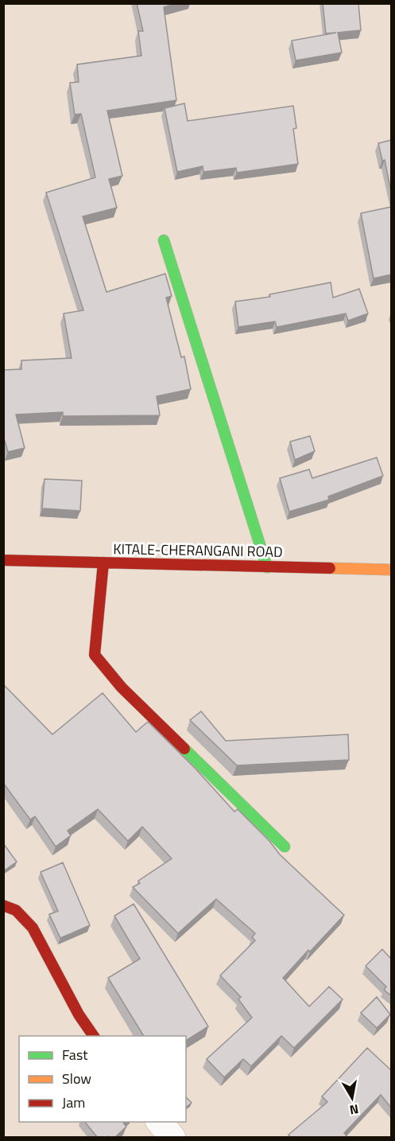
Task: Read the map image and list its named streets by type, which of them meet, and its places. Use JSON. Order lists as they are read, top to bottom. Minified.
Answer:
{"streets":{"street":["KITALE-CHERANGANI ROAD"]},"legend":["Fast","Slow","Jam"],"north":"bottom"}
